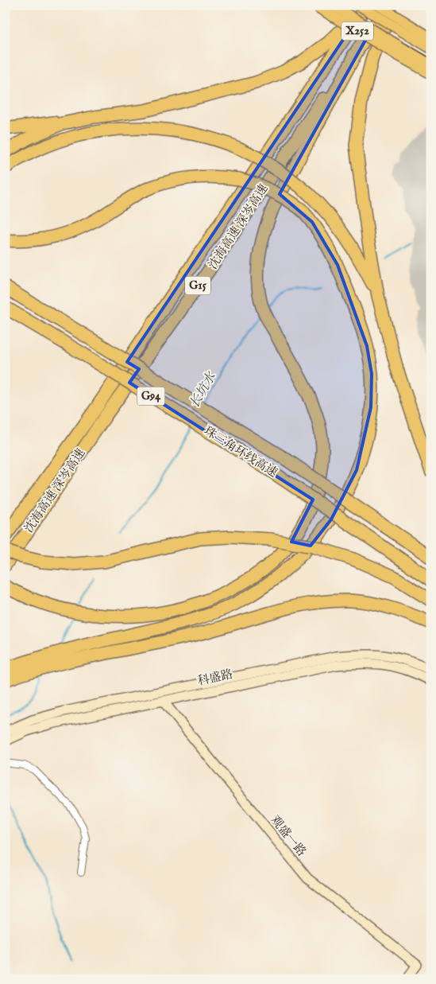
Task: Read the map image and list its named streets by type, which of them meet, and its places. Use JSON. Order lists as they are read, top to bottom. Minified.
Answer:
{"streets":{"highway":["沈海高速 深岑高速","G15","G94","珠三角环线高速"],"main road":["X252"],"street":["科盛路","观盛一路"]},"crossings":[["科盛路","观盛一路"]],"water":["长坑水"]}
